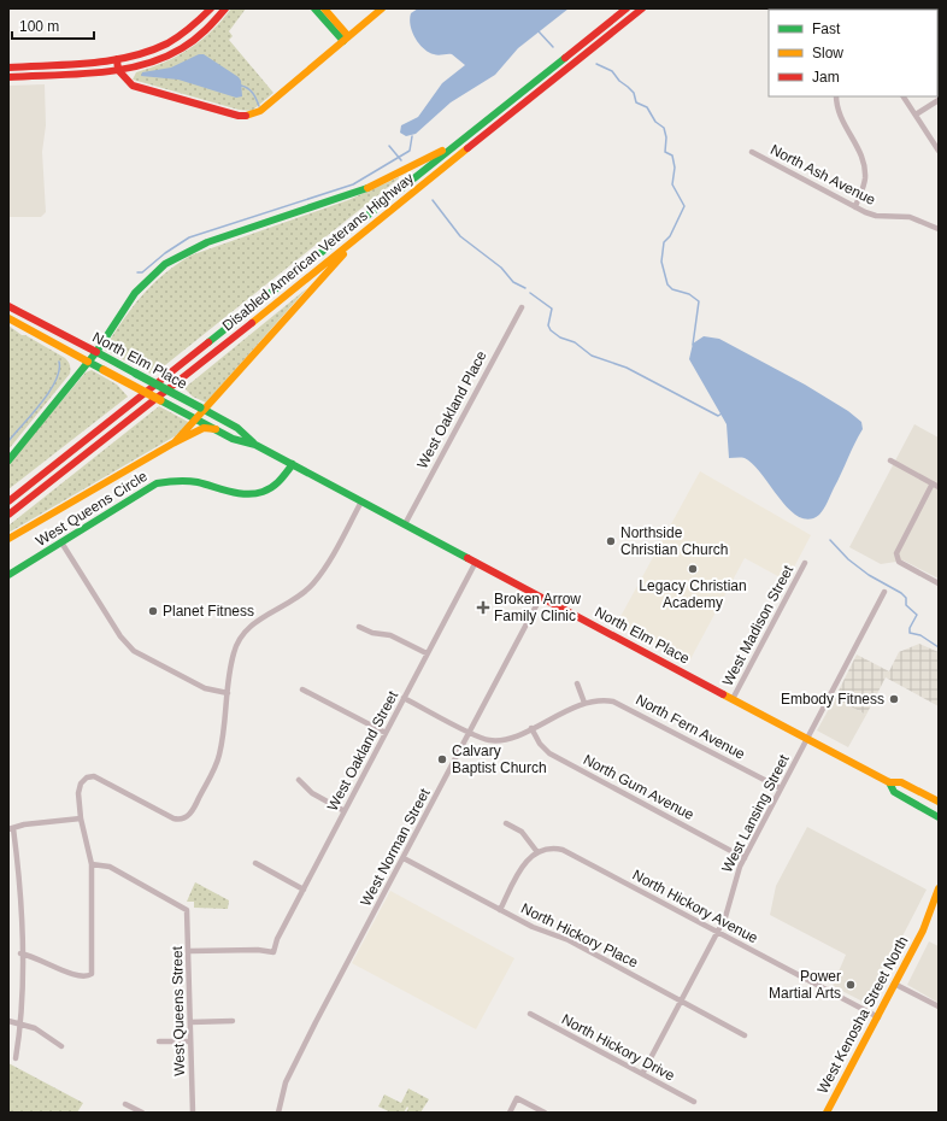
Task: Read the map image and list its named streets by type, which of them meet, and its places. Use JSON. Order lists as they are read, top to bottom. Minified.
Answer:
{"streets":{"main road":["Disabled American Veterans Highway","North Elm Place","West Queens Circle","West Kenosha Street North"],"street":["North Ash Avenue","West Oakland Place","West Madison Street","North Fern Avenue","West Oakland Street","North Gum Avenue","West Lansing Street","West Norman Street","North Hickory Avenue","North Hickory Place","West Queens Street","North Hickory Drive"]},"crossings":[["North Elm Place","West Oakland Place"],["North Elm Place","West Queens Circle"],["North Elm Place","West Madison Street"],["North Elm Place","West Oakland Street"],["North Elm Place","West Lansing Street"],["North Elm Place","West Norman Street"],["North Fern Avenue","West Oakland Street"],["North Fern Avenue","North Gum Avenue"],["North Fern Avenue","West Lansing Street"],["North Fern Avenue","West Norman Street"],["West Oakland Street","West Queens Street"],["North Gum Avenue","West Lansing Street"],["West Lansing Street","North Hickory Avenue"],["West Lansing Street","North Hickory Place"],["West Lansing Street","North Hickory Drive"],["West Norman Street","North Hickory Place"],["North Hickory Avenue","West Kenosha Street North"]],"places":{"other":["Northside Christian Church","Legacy Christian Academy","Planet Fitness","Embody Fitness","Calvary Baptist Church","Power Martial Arts"],"health":["Broken Arrow Family Clinic"]},"legend":["Fast","Slow","Jam"],"scale_bar":"100 m"}
